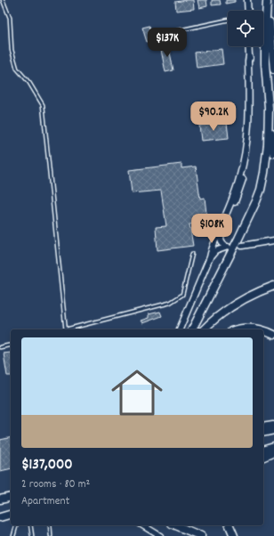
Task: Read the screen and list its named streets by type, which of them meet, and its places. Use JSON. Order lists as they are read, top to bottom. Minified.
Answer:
{"page":{"price":["$137K","$90.2K","$108K"],"list":[{"name":"$137,000","note":"2 rooms · 80 m² · Apartment"}]}}
